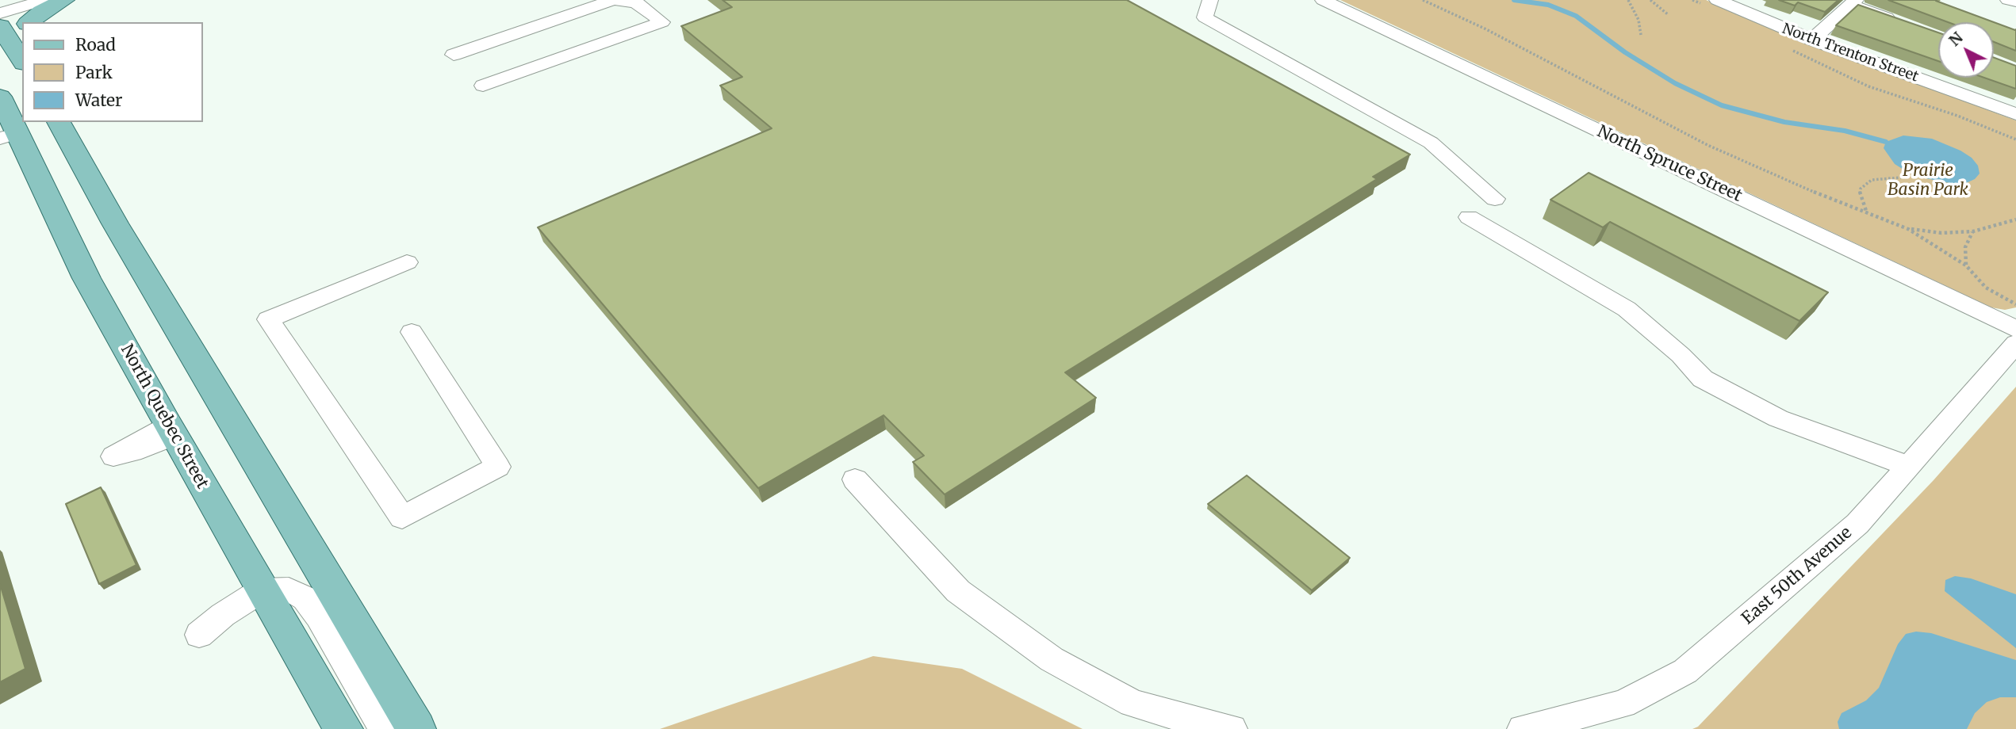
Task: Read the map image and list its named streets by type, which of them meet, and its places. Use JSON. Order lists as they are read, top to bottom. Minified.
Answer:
{"streets":{"main road":["North Quebec Street"],"street":["North Trenton Street","North Spruce Street","East 50th Avenue"]},"parks":["Prairie Basin Park"],"legend":["Road","Park","Water"],"north":"top left"}
